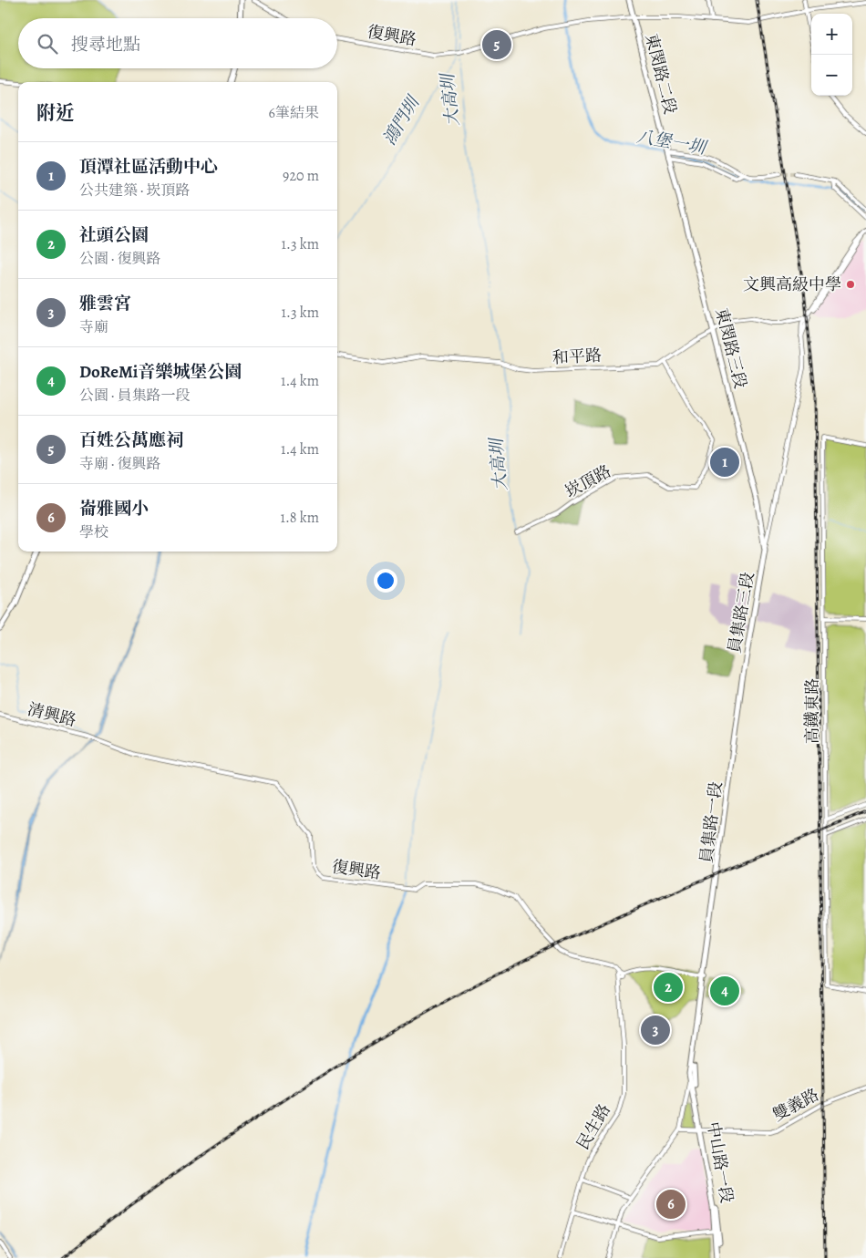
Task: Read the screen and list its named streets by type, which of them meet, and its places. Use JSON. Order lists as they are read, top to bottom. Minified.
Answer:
{"streets":{"main road":["東閔路二段","東閔路三段","員集路三段","員集路一段","中山路一段"],"street":["復興路","和平路","崁頂路","高鐵東路","清興路","雙義路","民生路"]},"crossings":[["復興路","東閔路二段"],["復興路","清興路"],["復興路","民生路"],["東閔路二段","東閔路三段"],["東閔路三段","和平路"],["東閔路三段","員集路三段"],["和平路","崁頂路"],["員集路三段","員集路一段"],["員集路一段","雙義路"],["員集路一段","中山路一段"],["雙義路","中山路一段"]],"water":["大高圳","鴻門圳","八堡一圳"],"places":["文興高級中學"],"page":{"map_buttons":["+","−"],"search":"搜尋地點","pins":["5","1","2","4","3","6"],"heading":["附近","6筆結果"],"list":[{"mark":"1","name":"頂潭社區活動中心","note":"公共建築 · 崁頂路","value":"920 m"},{"mark":"2","name":"社頭公園","note":"公園 · 復興路","value":"1.3 km"},{"mark":"3","name":"雅雲宮","note":"寺廟","value":"1.3 km"},{"mark":"4","name":"DoReMi音樂城堡公園","note":"公園 · 員集路一段","value":"1.4 km"},{"mark":"5","name":"百姓公萬應祠","note":"寺廟 · 復興路","value":"1.4 km"},{"mark":"6","name":"崙雅國小","note":"學校","value":"1.8 km"}]}}
